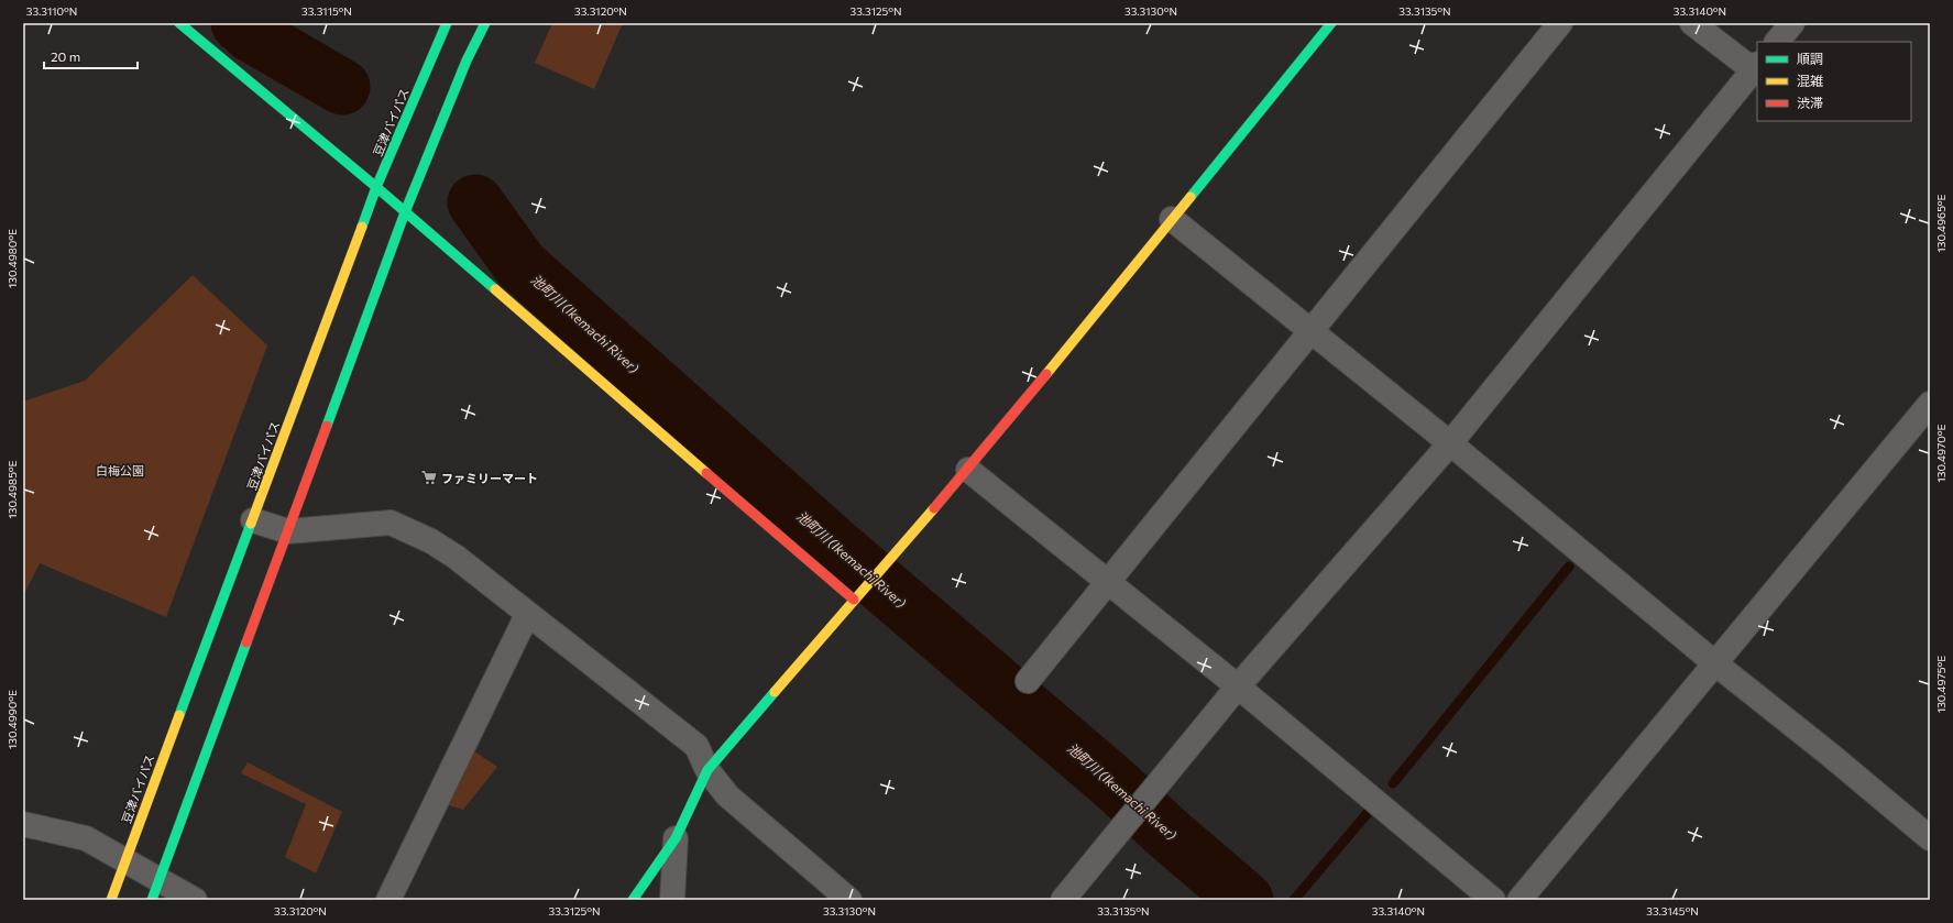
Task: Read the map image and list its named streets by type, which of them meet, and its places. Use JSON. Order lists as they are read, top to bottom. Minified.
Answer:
{"streets":{"main road":["豆津バイパス"]},"water":["池町川 (Ikemachi River)"],"parks":["白梅公園"],"places":{"supermarket":["ファミリーマート"]},"legend":["順調","混雑","渋滞"],"scale_bar":"20 m","coordinates":["33.3110°N","33.3115°N","33.3120°N","33.3125°N","33.3130°N","33.3135°N","33.3140°N","130.4965°E","130.4980°E","130.4970°E","130.4985°E","130.4975°E","130.4990°E","33.3145°N"]}
